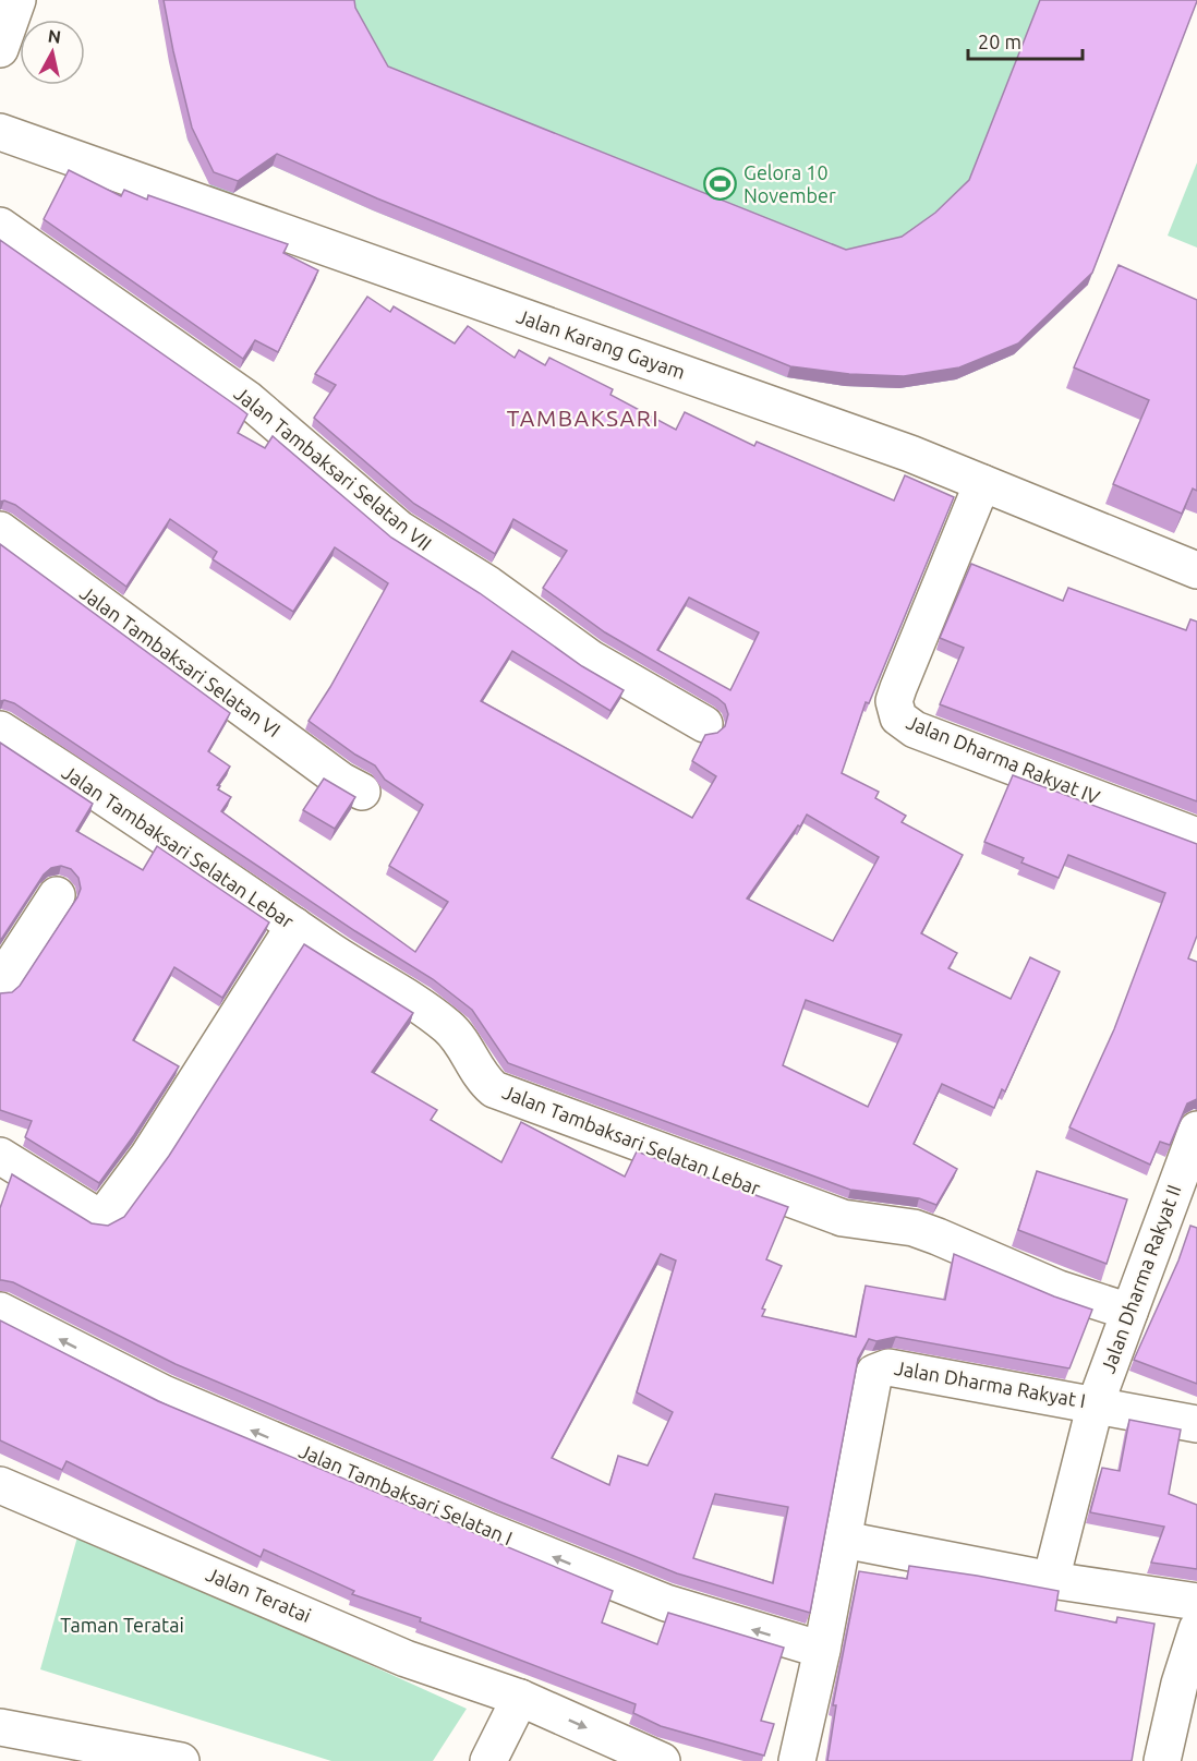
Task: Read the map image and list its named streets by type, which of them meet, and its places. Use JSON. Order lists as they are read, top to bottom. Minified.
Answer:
{"streets":{"street":["Jalan Karang Gayam","Jalan Tambaksari Selatan VII","Jalan Tambaksari Selatan VI","Jalan Dharma Rakyat IV","Jalan Tambaksari Selatan Lebar","Jalan Dharma Rakyat II","Jalan Dharma Rakyat I","Jalan Tambaksari Selatan I","Jalan Teratai"]},"crossings":[["Jalan Karang Gayam","Jalan Dharma Rakyat IV"],["Jalan Tambaksari Selatan Lebar","Jalan Dharma Rakyat II"],["Jalan Dharma Rakyat II","Jalan Dharma Rakyat I"],["Jalan Dharma Rakyat I","Jalan Tambaksari Selatan I"]],"one_way":["Jalan Tambaksari Selatan I"],"districts":["TAMBAKSARI"],"parks":["Taman Teratai"],"places":{"sports":["Gelora 10 November"]},"scale_bar":"20 m","north":"top"}
